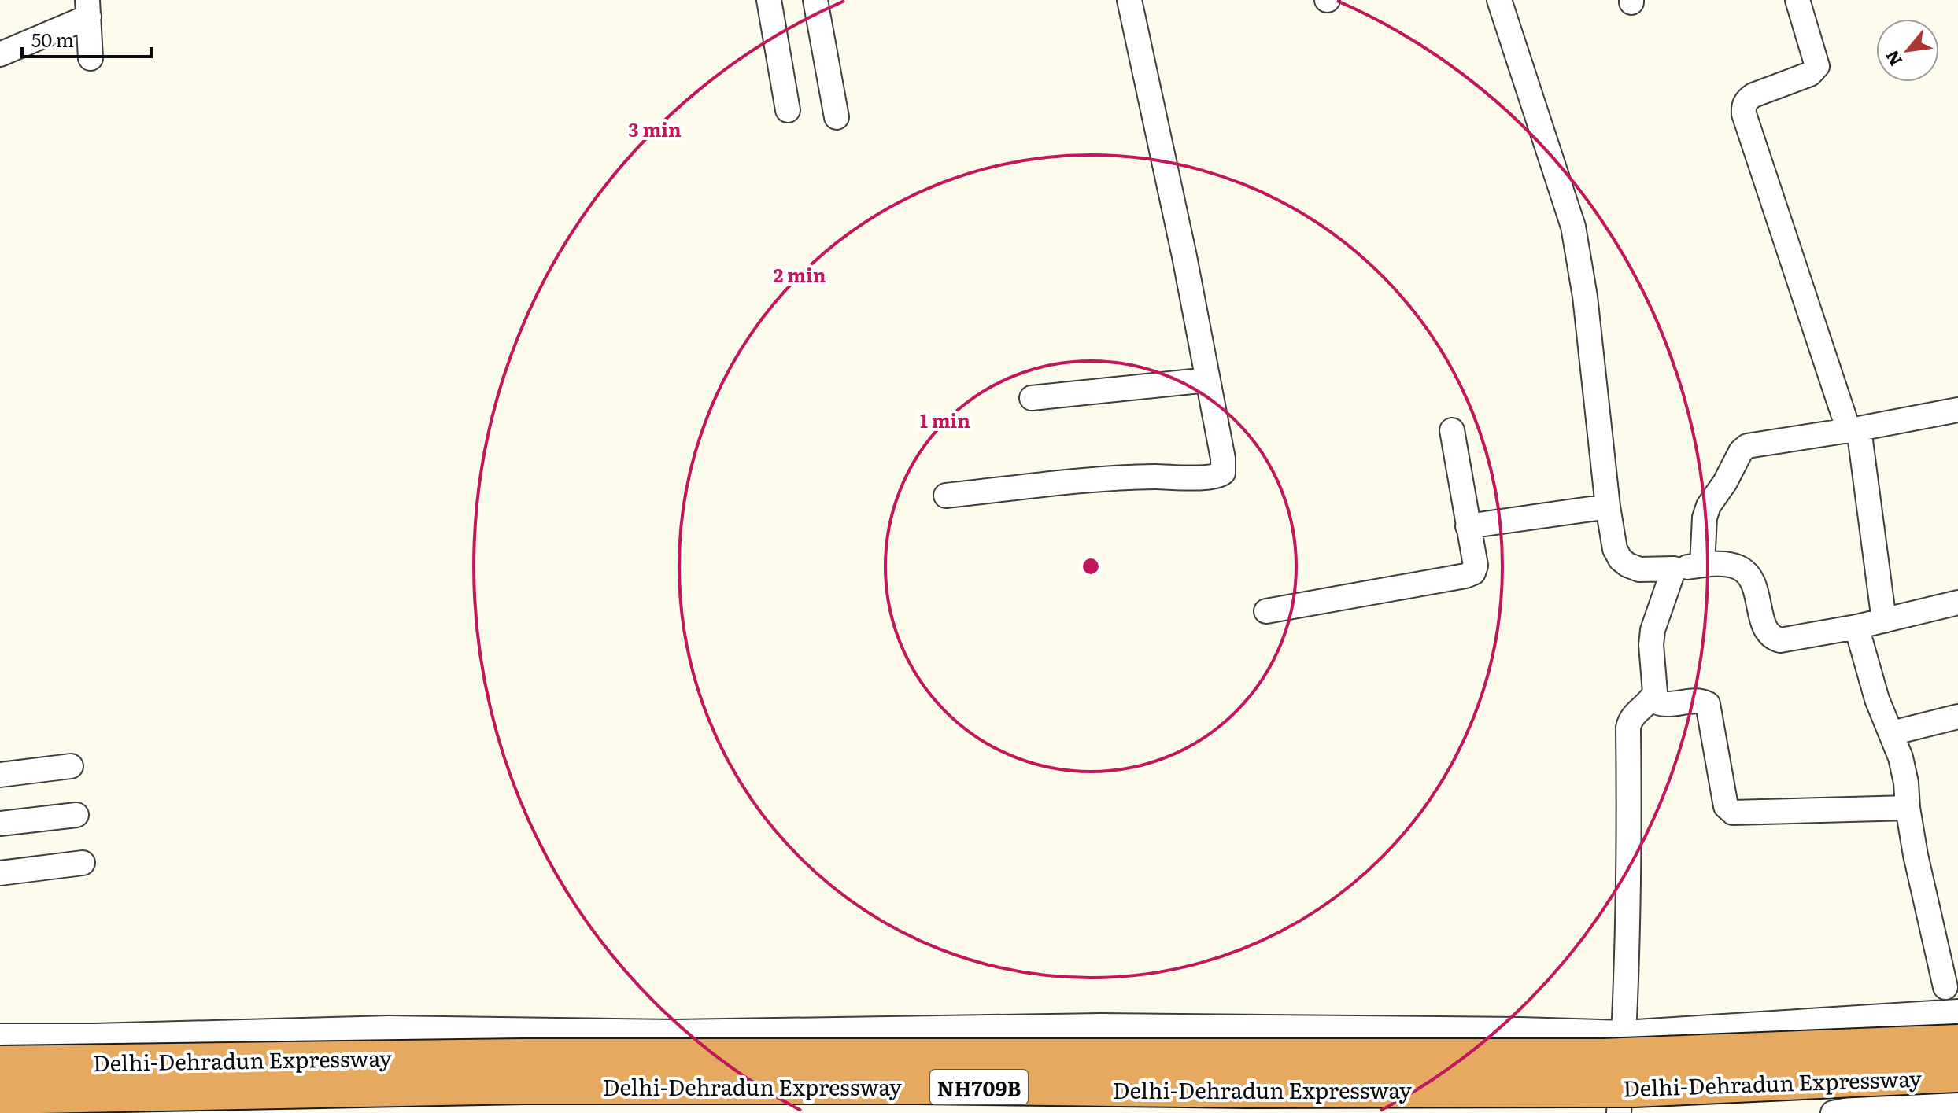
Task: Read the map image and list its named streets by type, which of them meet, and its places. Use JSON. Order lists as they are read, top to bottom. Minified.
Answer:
{"streets":{"highway":["Delhi-Dehradun Expressway","NH709B"]},"scale_bar":"50 m","north":"bottom left","rings":["3 min","2 min","1 min"]}
